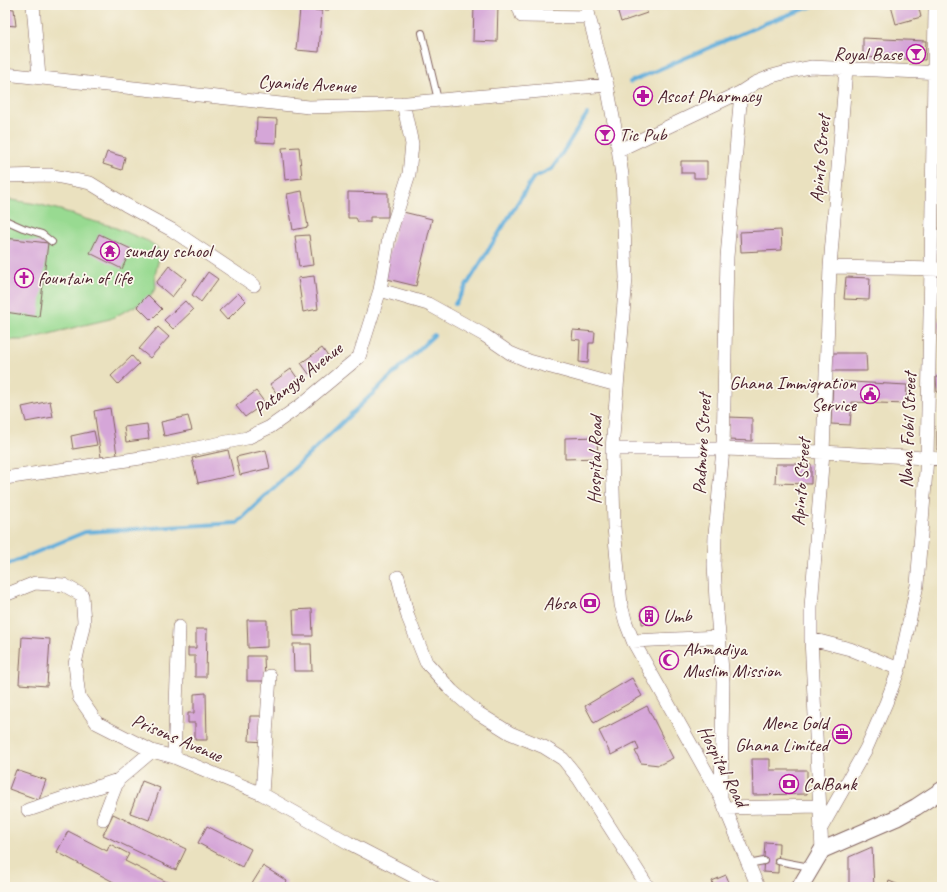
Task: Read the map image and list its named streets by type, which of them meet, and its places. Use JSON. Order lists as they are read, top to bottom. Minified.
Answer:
{"streets":{"street":["Cyanide Avenue","Apinto Street","Patangye Avenue","Nana Fobil Street","Padmore Street","Hospital Road","Prisons Avenue"]},"crossings":[["Cyanide Avenue","Patangye Avenue"],["Cyanide Avenue","Hospital Road"],["Apinto Street","Nana Fobil Street"],["Padmore Street","Hospital Road"]],"places":{"bar":["Royal Base","Tic Pub"],"pharmacy":["Ascot Pharmacy"],"temple":["sunday school"],"church":["fountain of life"],"public building":["Ghana Immigration Service"],"bank":["Absa","CalBank"],"building":["Umb"],"mosque":["Ahmadiya Muslim Mission"],"office":["Menz Gold Ghana Limited"]}}
